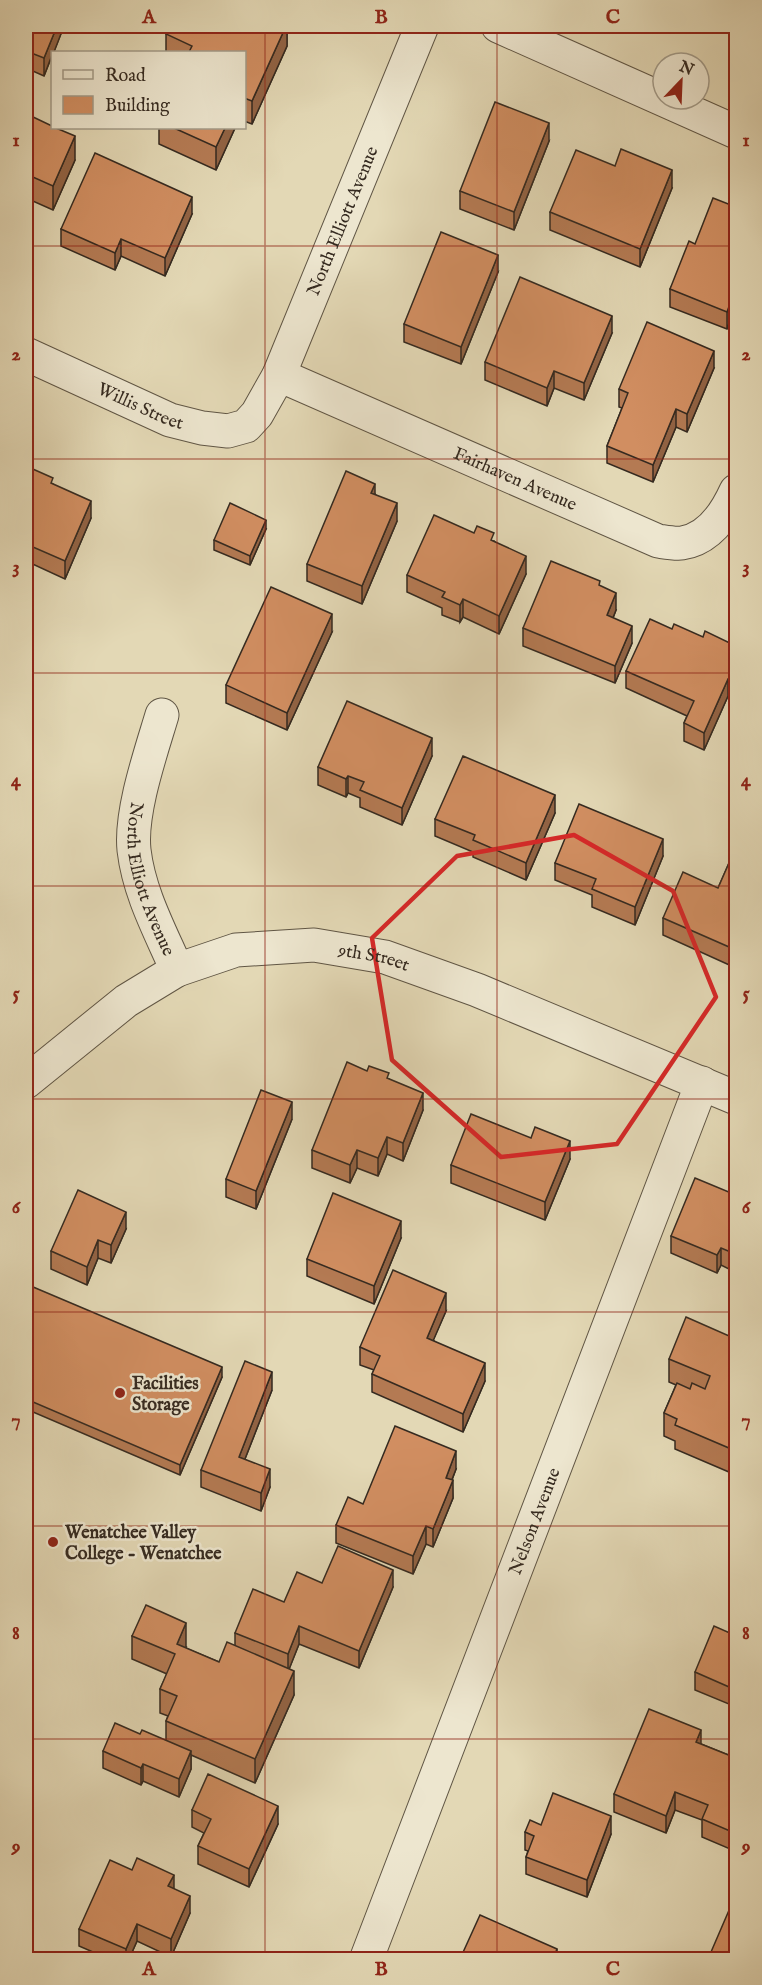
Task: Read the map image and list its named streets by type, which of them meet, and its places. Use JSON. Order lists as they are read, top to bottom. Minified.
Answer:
{"streets":{"street":["North Elliott Avenue","Willis Street","Fairhaven Avenue","9th Street","Nelson Avenue"]},"crossings":[["North Elliott Avenue","Willis Street"],["North Elliott Avenue","Fairhaven Avenue"],["North Elliott Avenue","9th Street"],["9th Street","Nelson Avenue"]],"places":["Facilities Storage","Wenatchee Valley College - Wenatchee"],"legend":["Road","Building"],"north":"top right","grid":{"columns":["A","B","C"],"rows":["1","2","3","4","5","6","7","8","9"]}}
